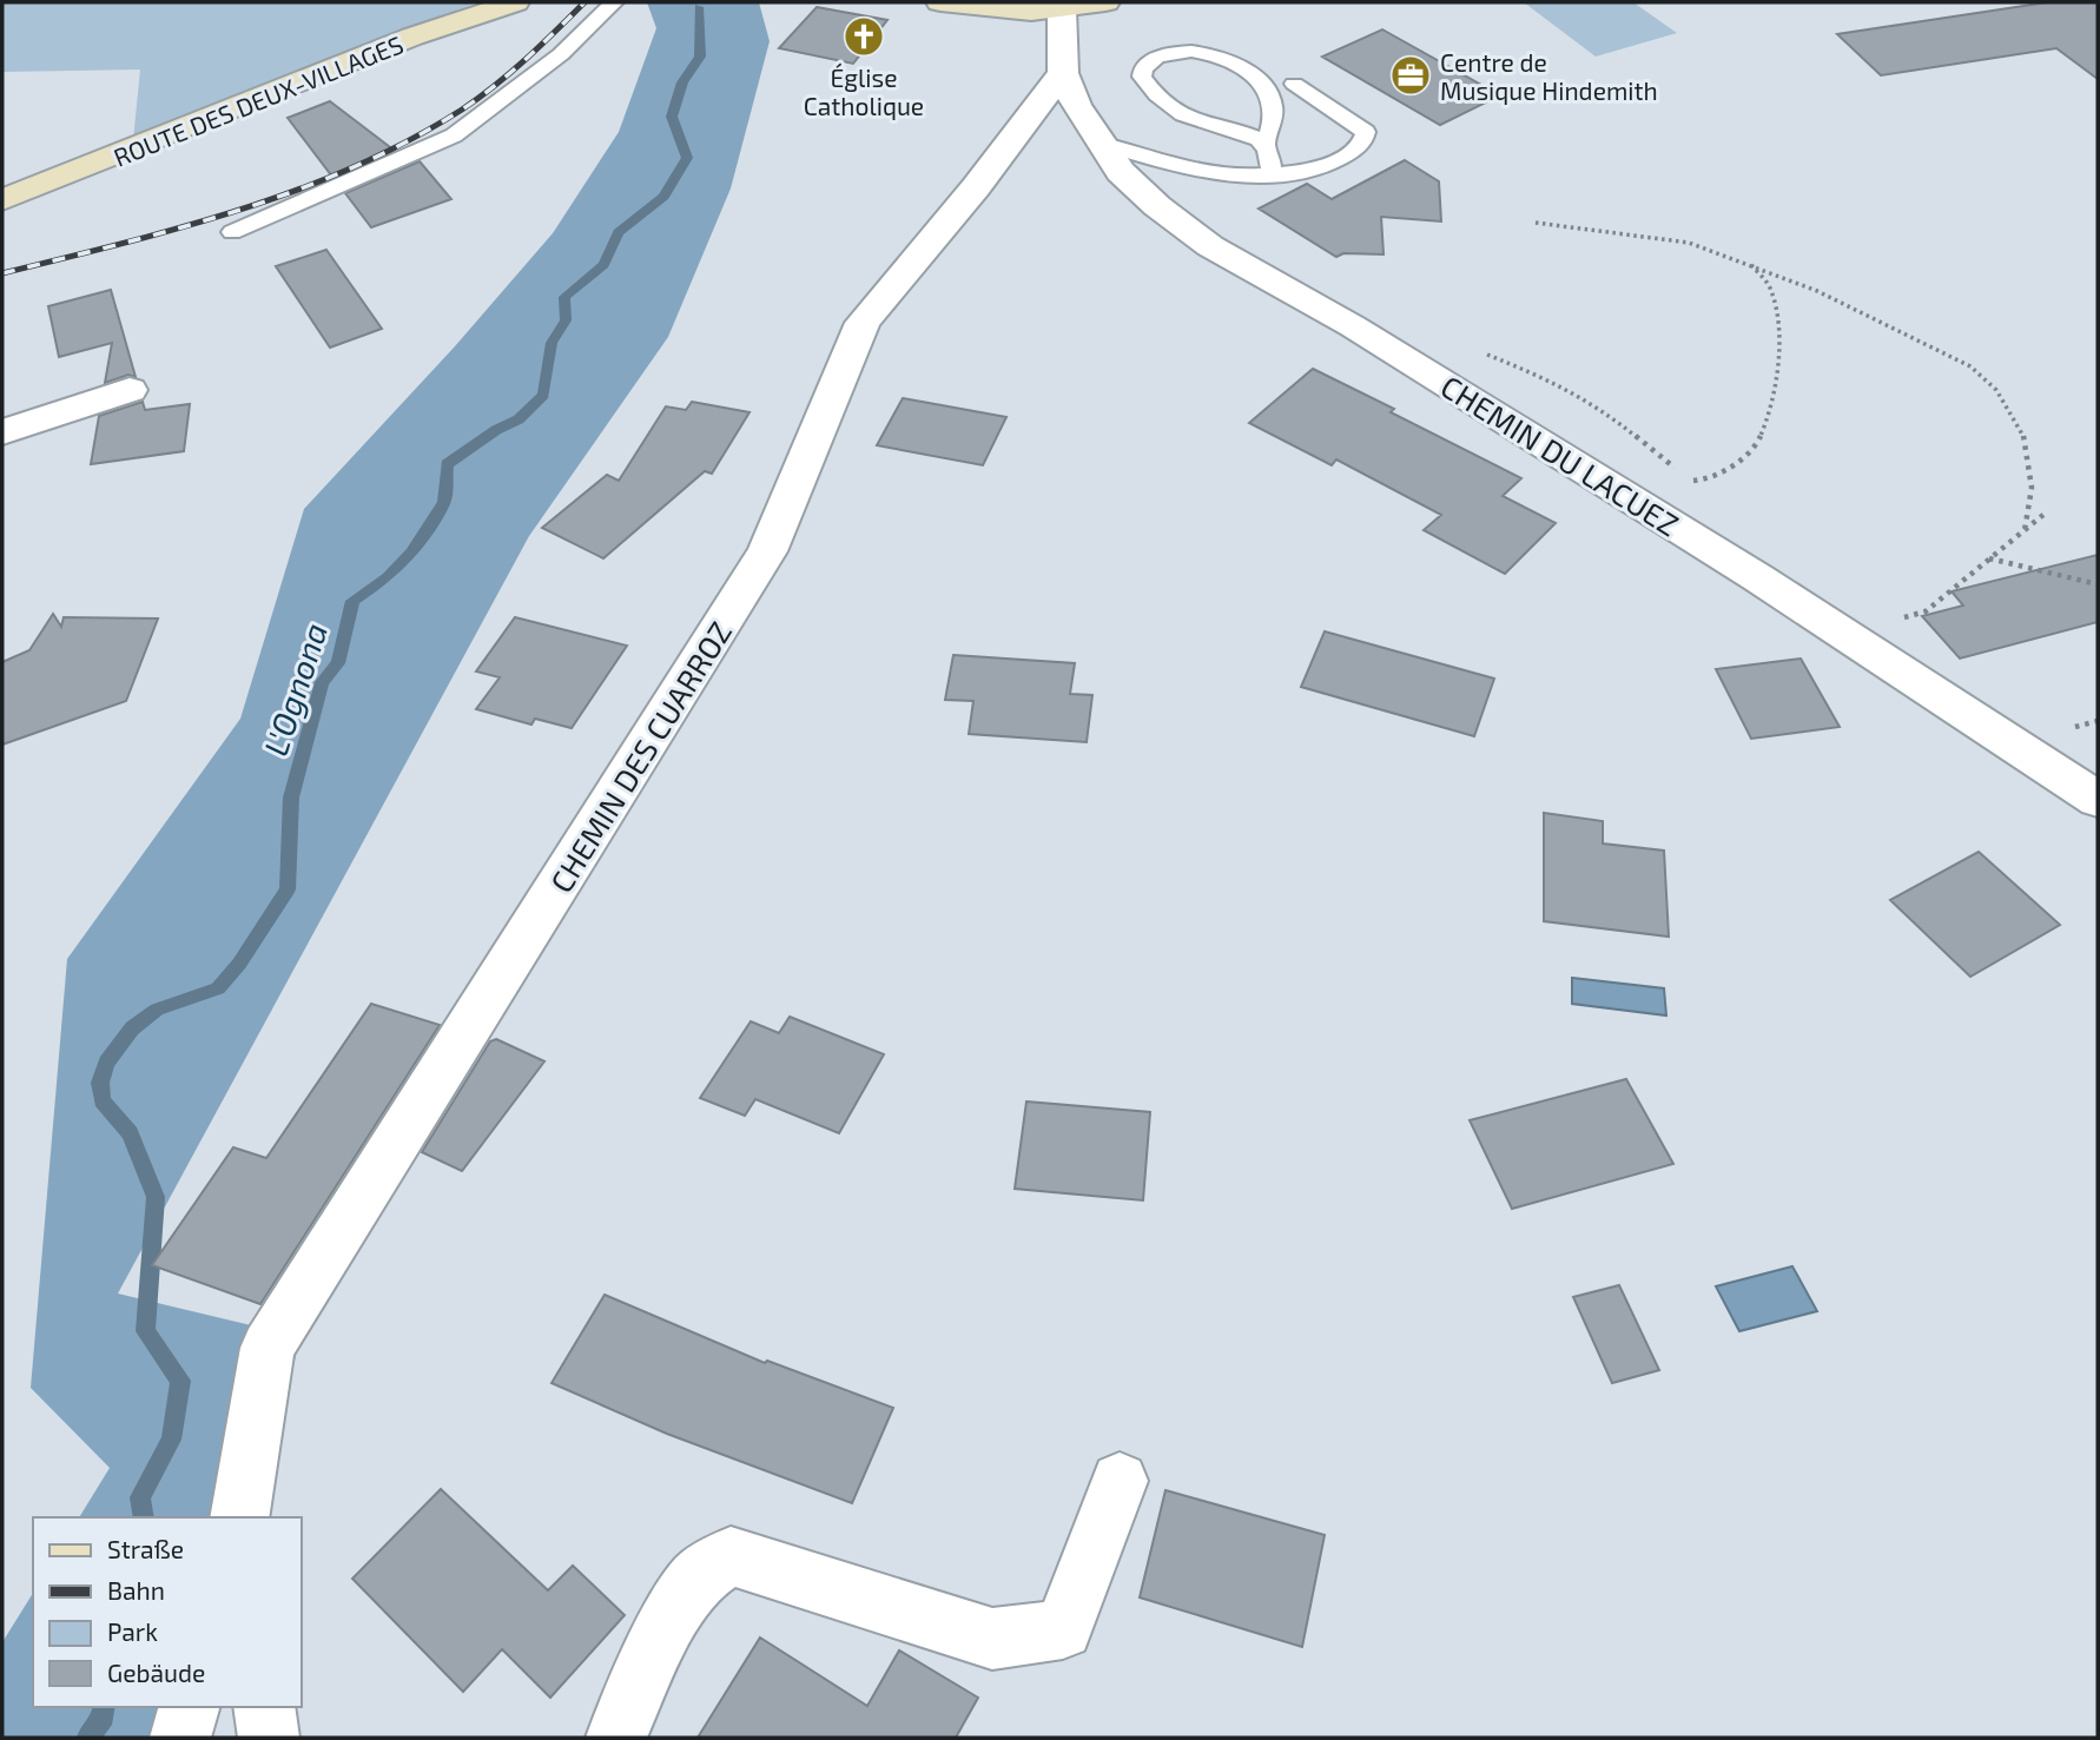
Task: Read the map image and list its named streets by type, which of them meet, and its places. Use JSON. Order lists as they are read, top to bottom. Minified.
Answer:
{"streets":{"main road":["ROUTE DES DEUX-VILLAGES"],"street":["CHEMIN DU LACUEZ","CHEMIN DES CUARROZ"]},"crossings":[["CHEMIN DU LACUEZ","CHEMIN DES CUARROZ"]],"water":["L'Ognona"],"places":{"church":["Église Catholique"],"office":["Centre de Musique Hindemith"]},"legend":["Straße","Bahn","Park","Gebäude"]}
